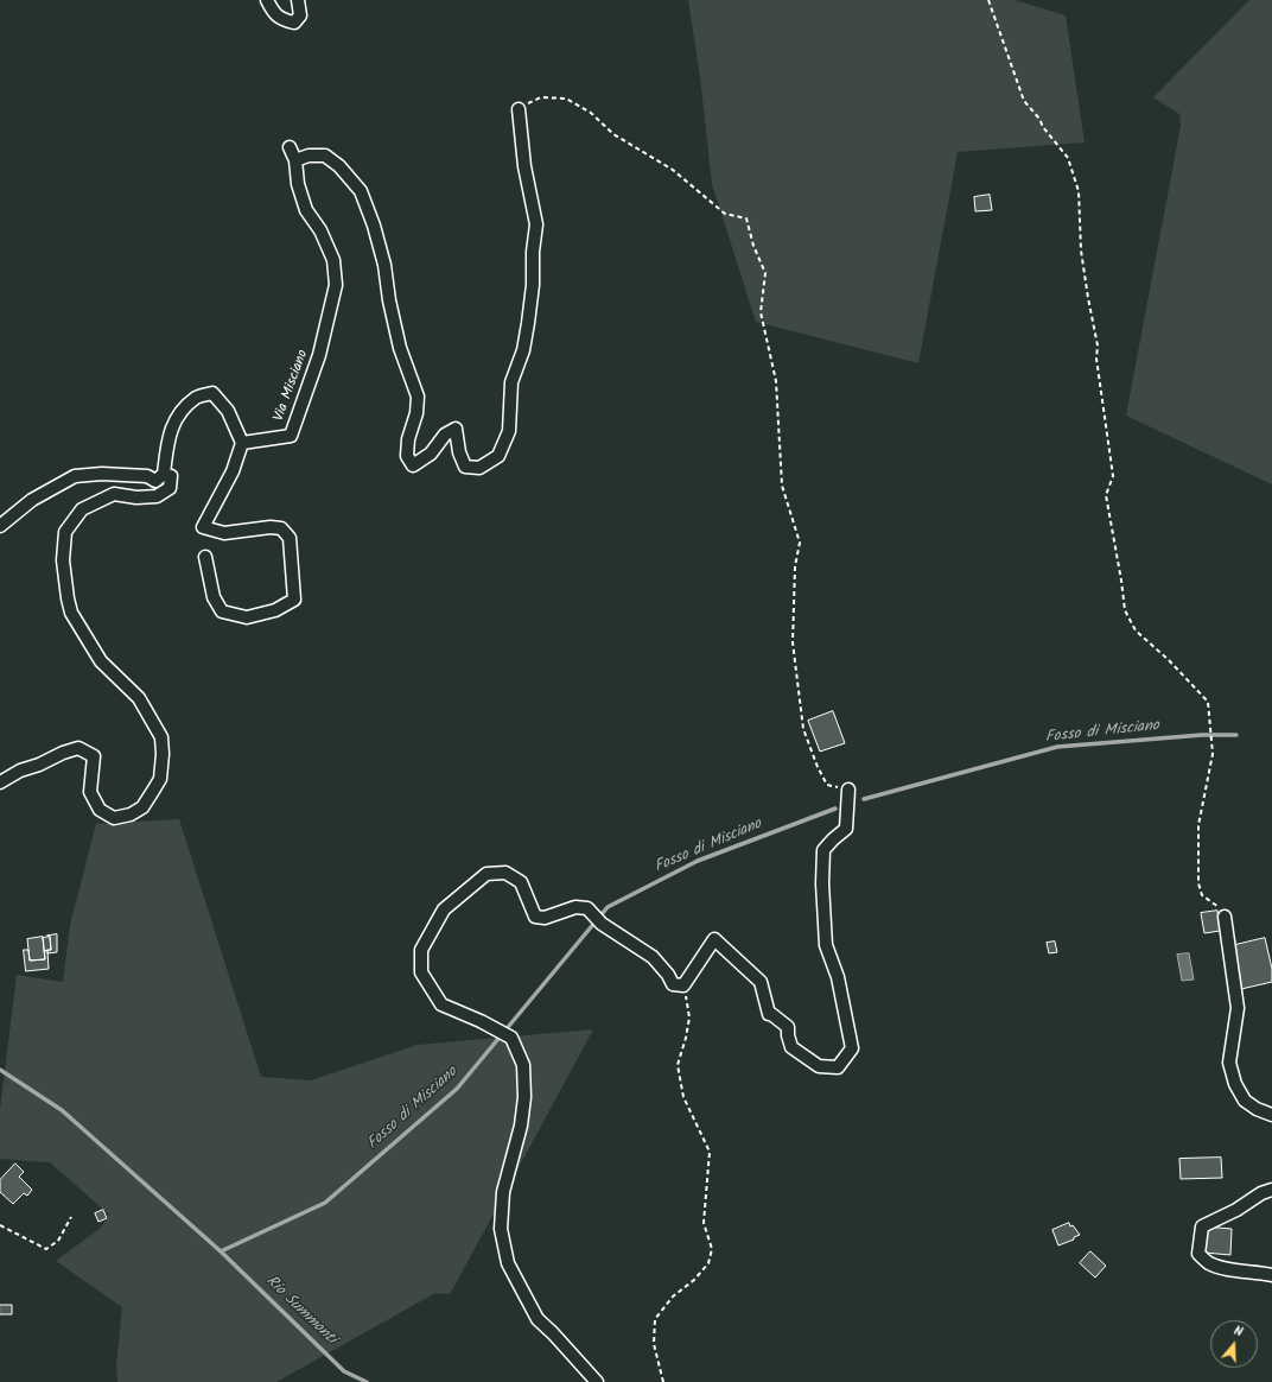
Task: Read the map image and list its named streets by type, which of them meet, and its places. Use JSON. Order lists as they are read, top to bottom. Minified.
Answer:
{"streets":{"street":["Via Misciano"]},"water":["Fosso di Misciano","Rio Summonti"],"north":"top"}
